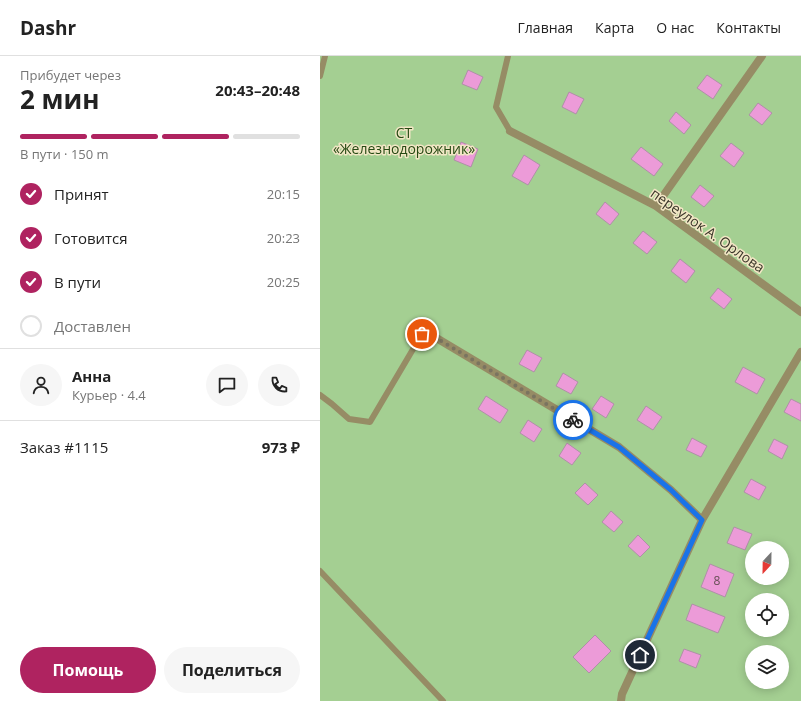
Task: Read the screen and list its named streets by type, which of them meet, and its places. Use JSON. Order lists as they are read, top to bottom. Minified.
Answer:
{"streets":{"street":["переулок А. Орлова"]},"parks":["СТ «Железнодорожник»"],"house_numbers":["8"],"north":"bottom","page":{"header":"Dashr","nav":["Главная","Карта","О нас","Контакты"],"heading":["2 мин","Прибудет через","20:43–20:48"],"panel":["Анна","Курьер · 4.4","Заказ #1115","973 ₽"],"bar":"В пути · 150 m","list":[["Принят","20:15"],["Готовится","20:23"],["В пути","20:25"],"Доставлен"],"buttons":["Помощь","Поделиться"]}}
